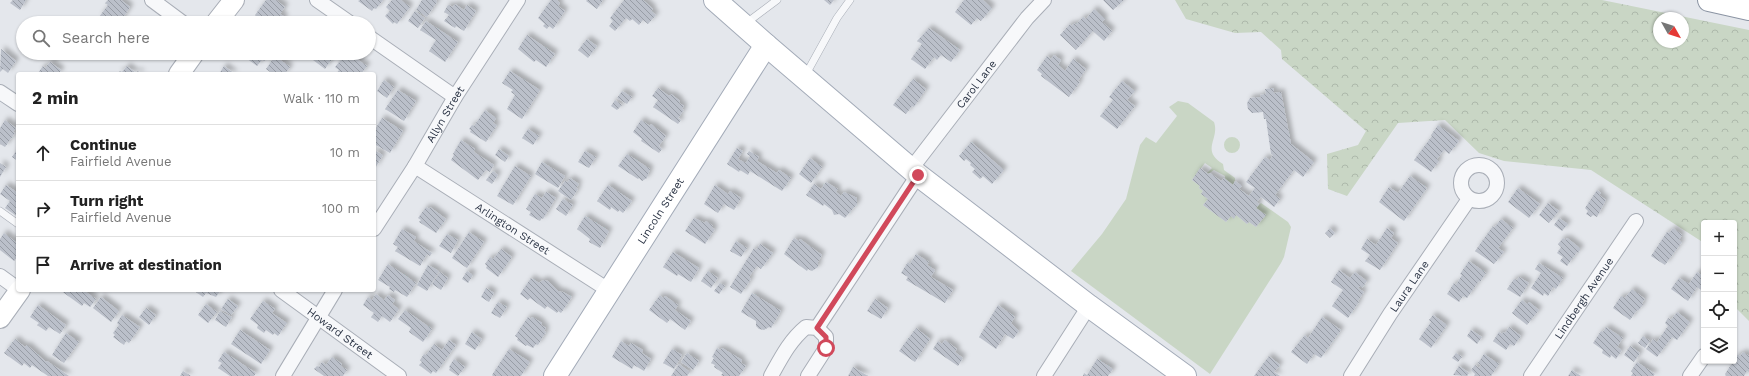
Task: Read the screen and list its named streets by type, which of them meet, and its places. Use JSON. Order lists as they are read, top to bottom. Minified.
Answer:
{"streets":{"main road":["Lincoln Street"],"street":["Carol Lane","Allyn Street","Arlington Street","Laura Lane","Lindbergh Avenue","Howard Street"]},"crossings":[["Allyn Street","Arlington Street"],["Lincoln Street","Arlington Street"]],"north":"bottom right","page":{"search":"Search here","heading":["2 min","Walk · 110 m"],"list":[["Continue","Fairfield Avenue","10 m"],["Turn right","Fairfield Avenue","100 m"],"Arrive at destination"],"map_buttons":["+","−"]}}
